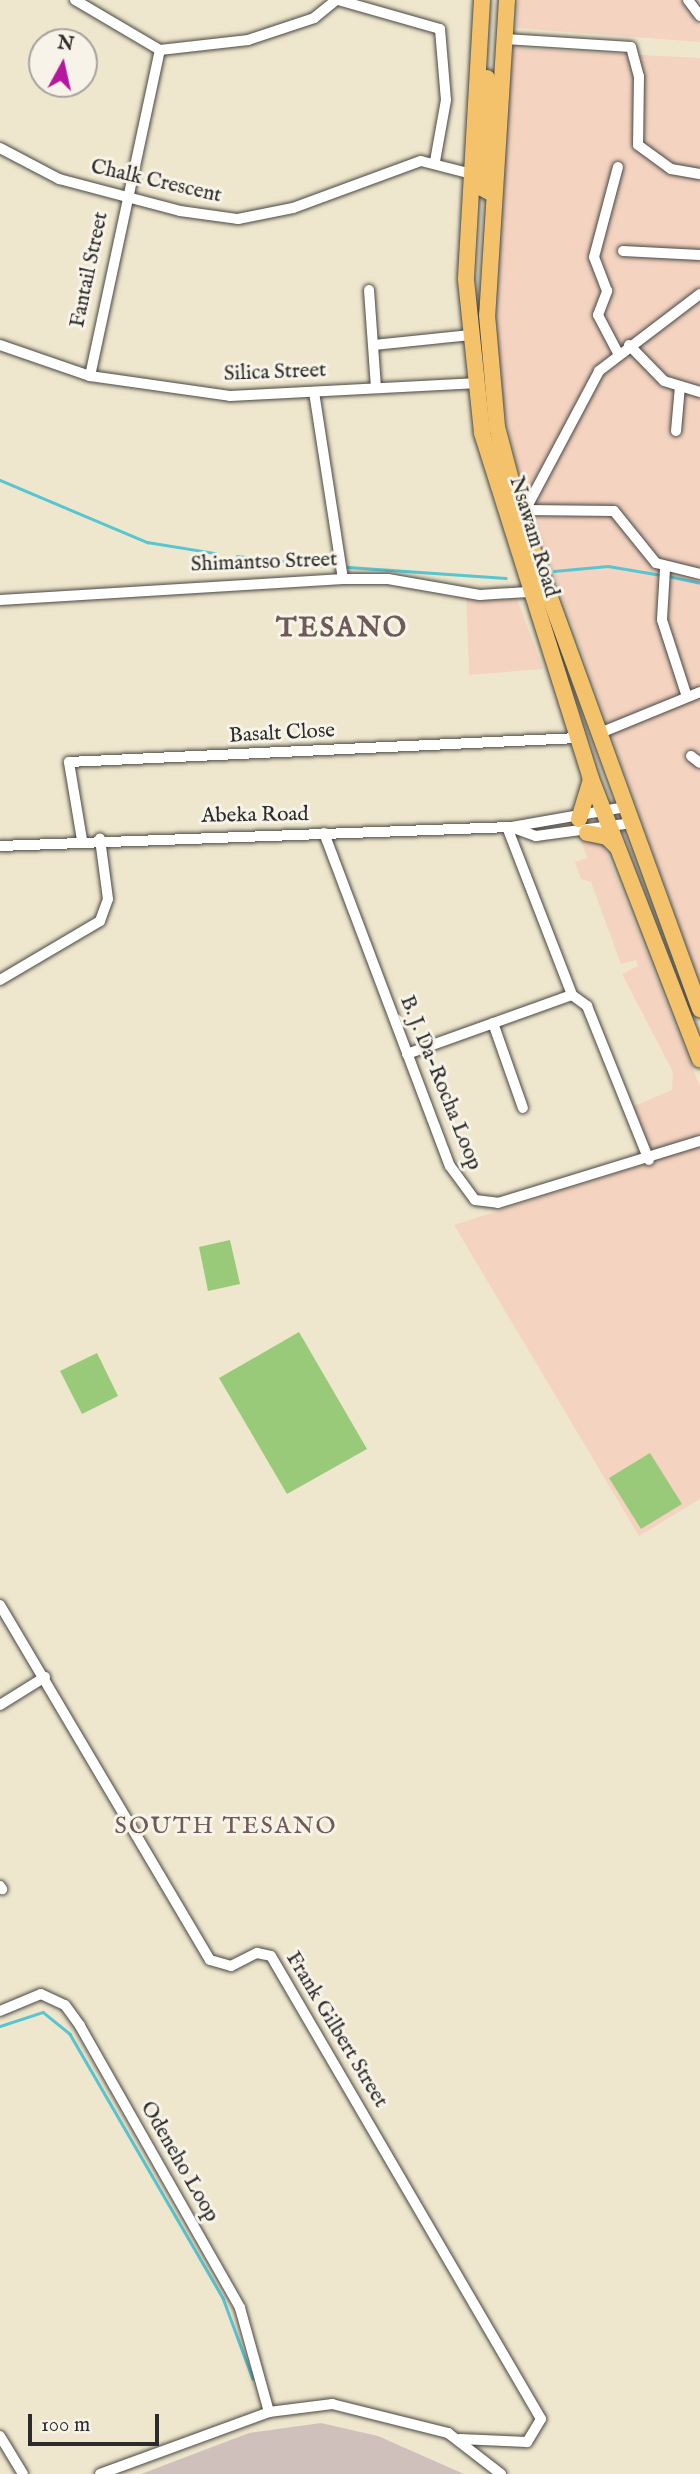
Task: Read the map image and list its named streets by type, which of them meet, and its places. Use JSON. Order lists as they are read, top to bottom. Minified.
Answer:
{"streets":{"highway":["Nsawam Road"],"street":["Chalk Crescent","Fantail Street","Silica Street","Shimantso Street","Basalt Close","Abeka Road","B. J. Da-Rocha Loop","Frank Gilbert Street","Odeneho Loop"]},"crossings":[["Chalk Crescent","Fantail Street"],["Chalk Crescent","Nsawam Road"],["Fantail Street","Silica Street"],["Silica Street","Nsawam Road"],["Nsawam Road","Shimantso Street"],["Nsawam Road","Basalt Close"],["Nsawam Road","Abeka Road"],["Basalt Close","Abeka Road"],["Abeka Road","B. J. Da-Rocha Loop"]],"districts":["TESANO","SOUTH TESANO"],"scale_bar":"100 m","north":"top"}
